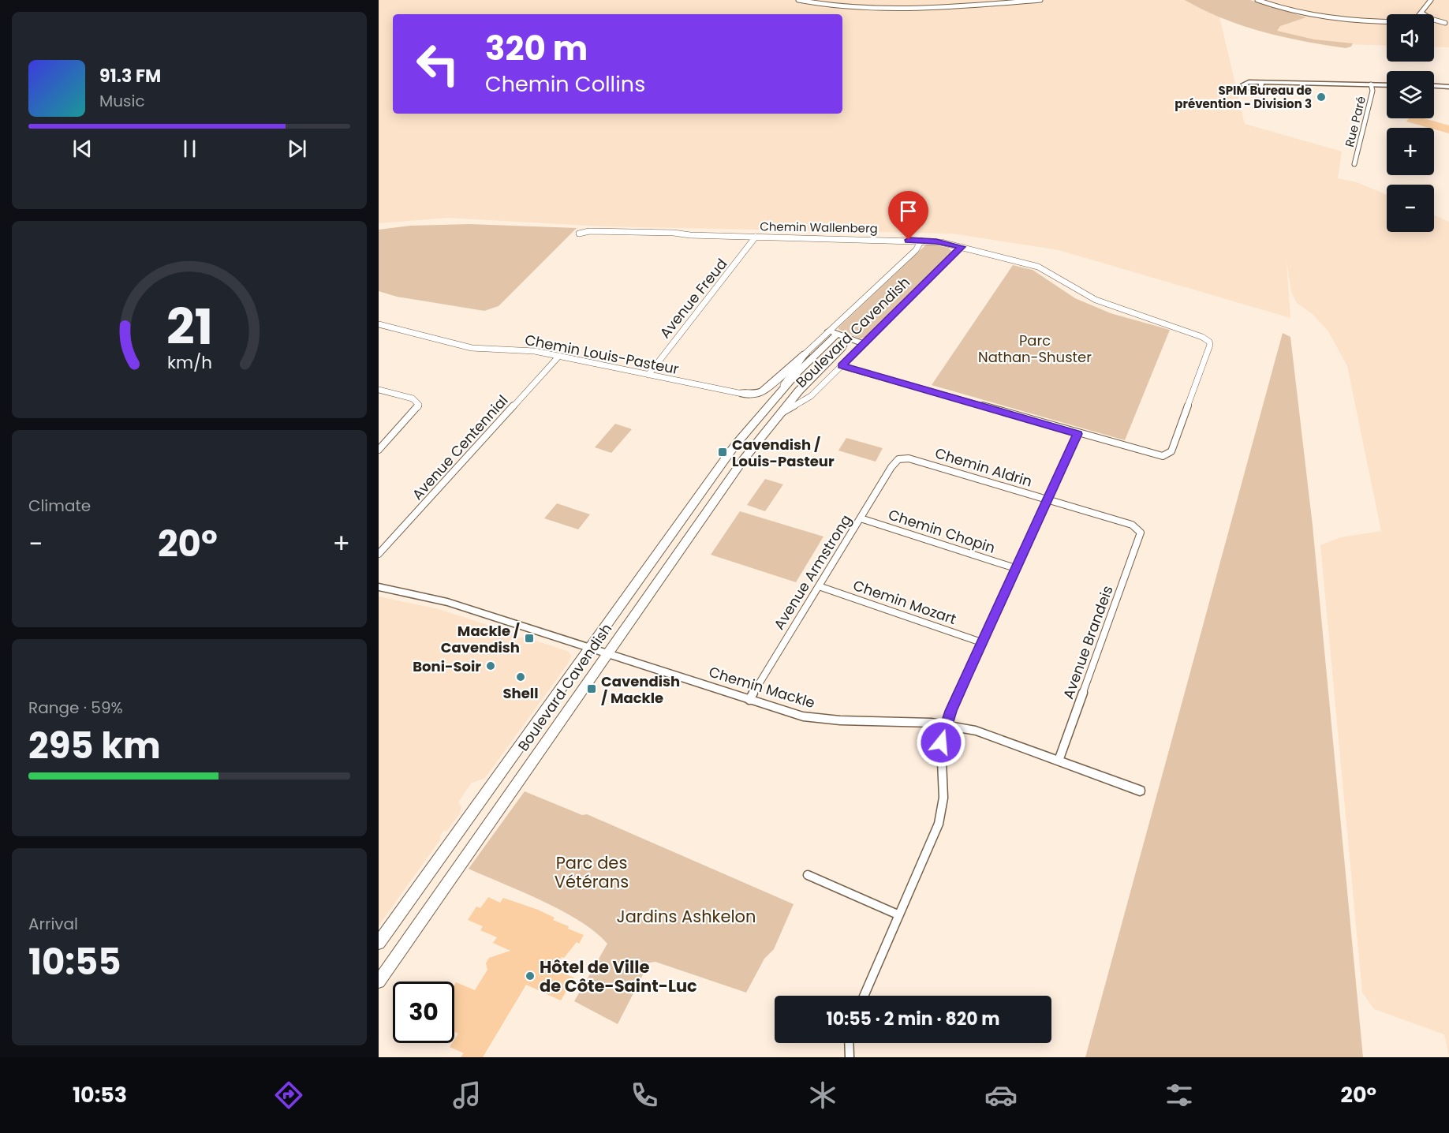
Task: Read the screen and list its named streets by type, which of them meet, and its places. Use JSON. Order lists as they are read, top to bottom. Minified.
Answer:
{"streets":{"main road":["Boulevard Cavendish"],"street":["Rue Paré","Chemin Wallenberg","Avenue Freud","Chemin Louis-Pasteur","Avenue Centennial","Chemin Aldrin","Chemin Chopin","Avenue Armstrong","Chemin Mozart","Avenue Brandeis","Chemin Mackle"]},"crossings":[["Chemin Wallenberg","Avenue Freud"],["Chemin Wallenberg","Boulevard Cavendish"],["Avenue Freud","Chemin Louis-Pasteur"],["Boulevard Cavendish","Chemin Mackle"],["Chemin Louis-Pasteur","Avenue Centennial"],["Chemin Aldrin","Avenue Armstrong"],["Chemin Aldrin","Avenue Brandeis"],["Chemin Chopin","Avenue Armstrong"],["Avenue Armstrong","Chemin Mozart"],["Avenue Armstrong","Chemin Mackle"],["Avenue Brandeis","Chemin Mackle"]],"parks":["Parc Nathan-Shuster","Parc des Vétérans","Jardins Ashkelon"],"places":{"other":["SPIM Bureau de prévention - Division 3","Boni-Soir","Shell","Hôtel de Ville de Côte-Saint-Luc"],"transit":["Cavendish / Louis-Pasteur","Mackle / Cavendish","Cavendish / Mackle"]},"page":{"map_buttons":["+","−"],"turn":["320 m","Chemin Collins"],"song":["91.3 FM","Music"],"tile":["Climate",["Range · 59%","295 km"],["Arrival","10:55"]],"heat":["−","20°","+"],"limit":"30","trip":"10:55 · 2 min · 820 m","tabs":["10:53","20°"],"gauge":["21","km/h"]}}
